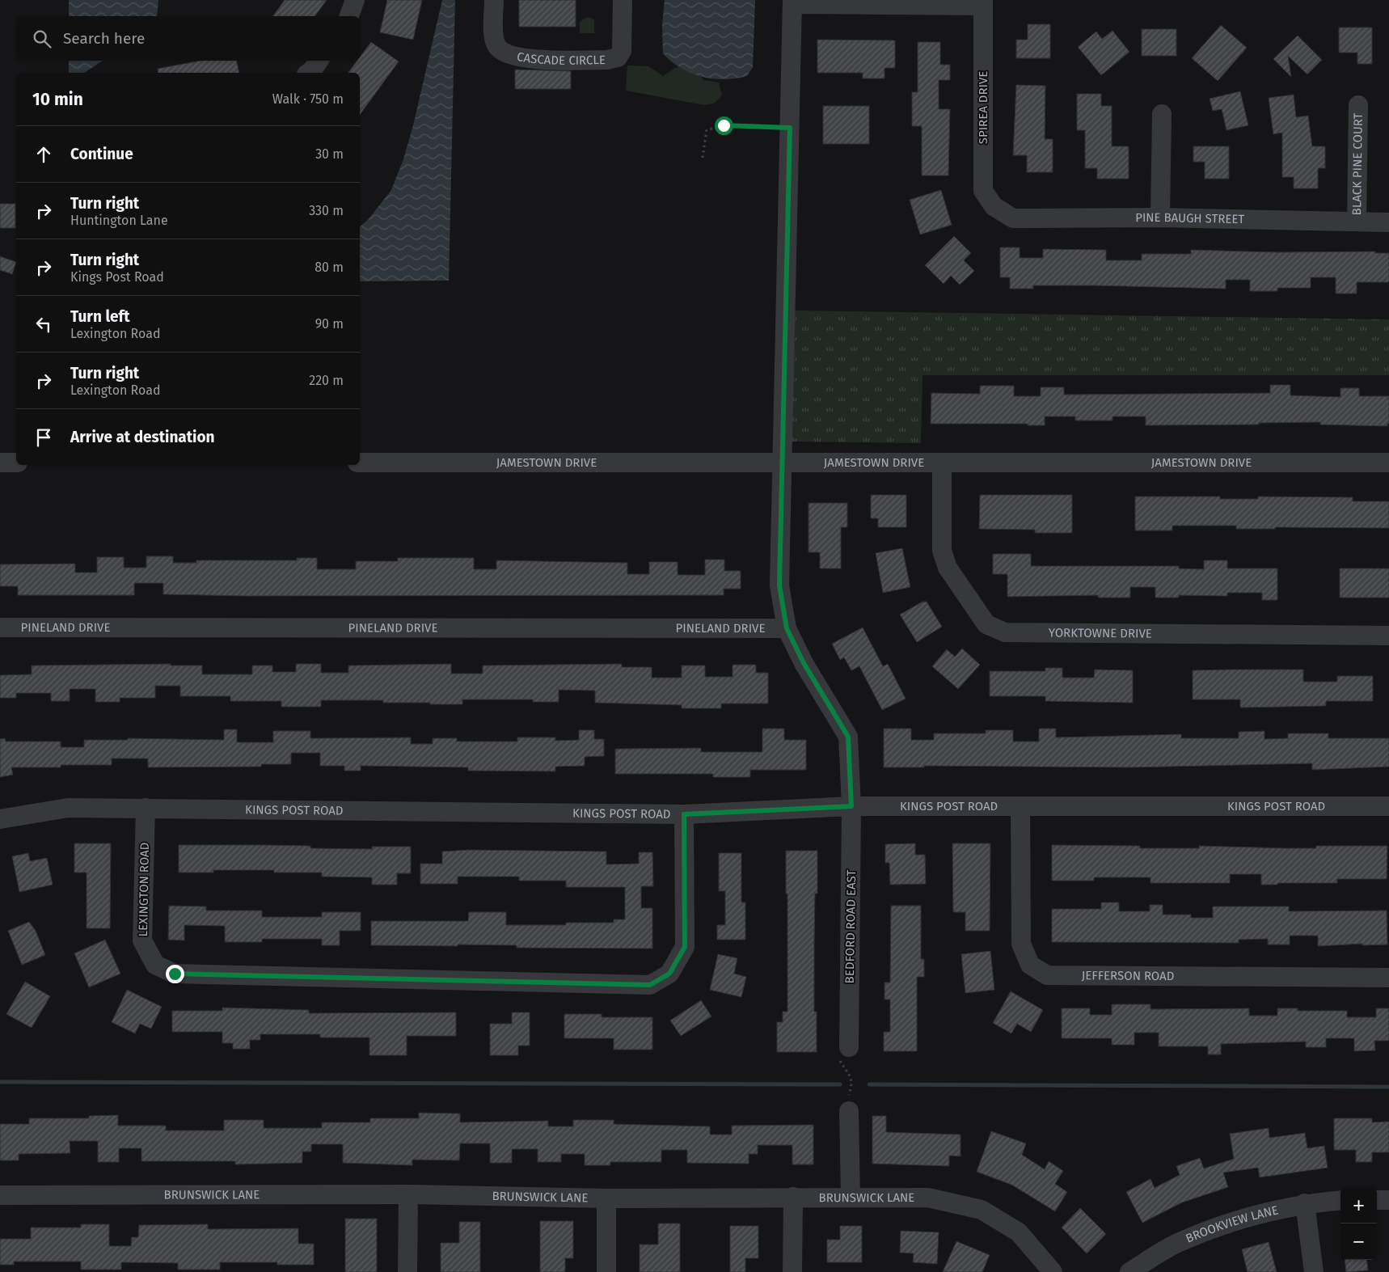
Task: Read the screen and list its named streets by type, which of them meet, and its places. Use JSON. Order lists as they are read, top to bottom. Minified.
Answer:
{"streets":{"street":["CASCADE CIRCLE","SPIREA DRIVE","BLACK PINE COURT","PINE BAUGH STREET","JAMESTOWN DRIVE","PINELAND DRIVE","YORKTOWNE DRIVE","KINGS POST ROAD","LEXINGTON ROAD","BEDFORD ROAD EAST","JEFFERSON ROAD","BRUNSWICK LANE","BROOKVIEW LANE"]},"crossings":[["SPIREA DRIVE","PINE BAUGH STREET"],["SPIREA DRIVE","BEDFORD ROAD EAST"],["BLACK PINE COURT","PINE BAUGH STREET"],["JAMESTOWN DRIVE","YORKTOWNE DRIVE"],["JAMESTOWN DRIVE","BEDFORD ROAD EAST"],["PINELAND DRIVE","BEDFORD ROAD EAST"],["KINGS POST ROAD","LEXINGTON ROAD"],["KINGS POST ROAD","BEDFORD ROAD EAST"],["KINGS POST ROAD","JEFFERSON ROAD"]],"page":{"search":"Search here","heading":["10 min","Walk · 750 m"],"list":[["Continue","30 m"],["Turn right","Huntington Lane","330 m"],["Turn right","Kings Post Road","80 m"],["Turn left","Lexington Road","90 m"],["Turn right","Lexington Road","220 m"],"Arrive at destination"],"map_buttons":["+","−"]}}
